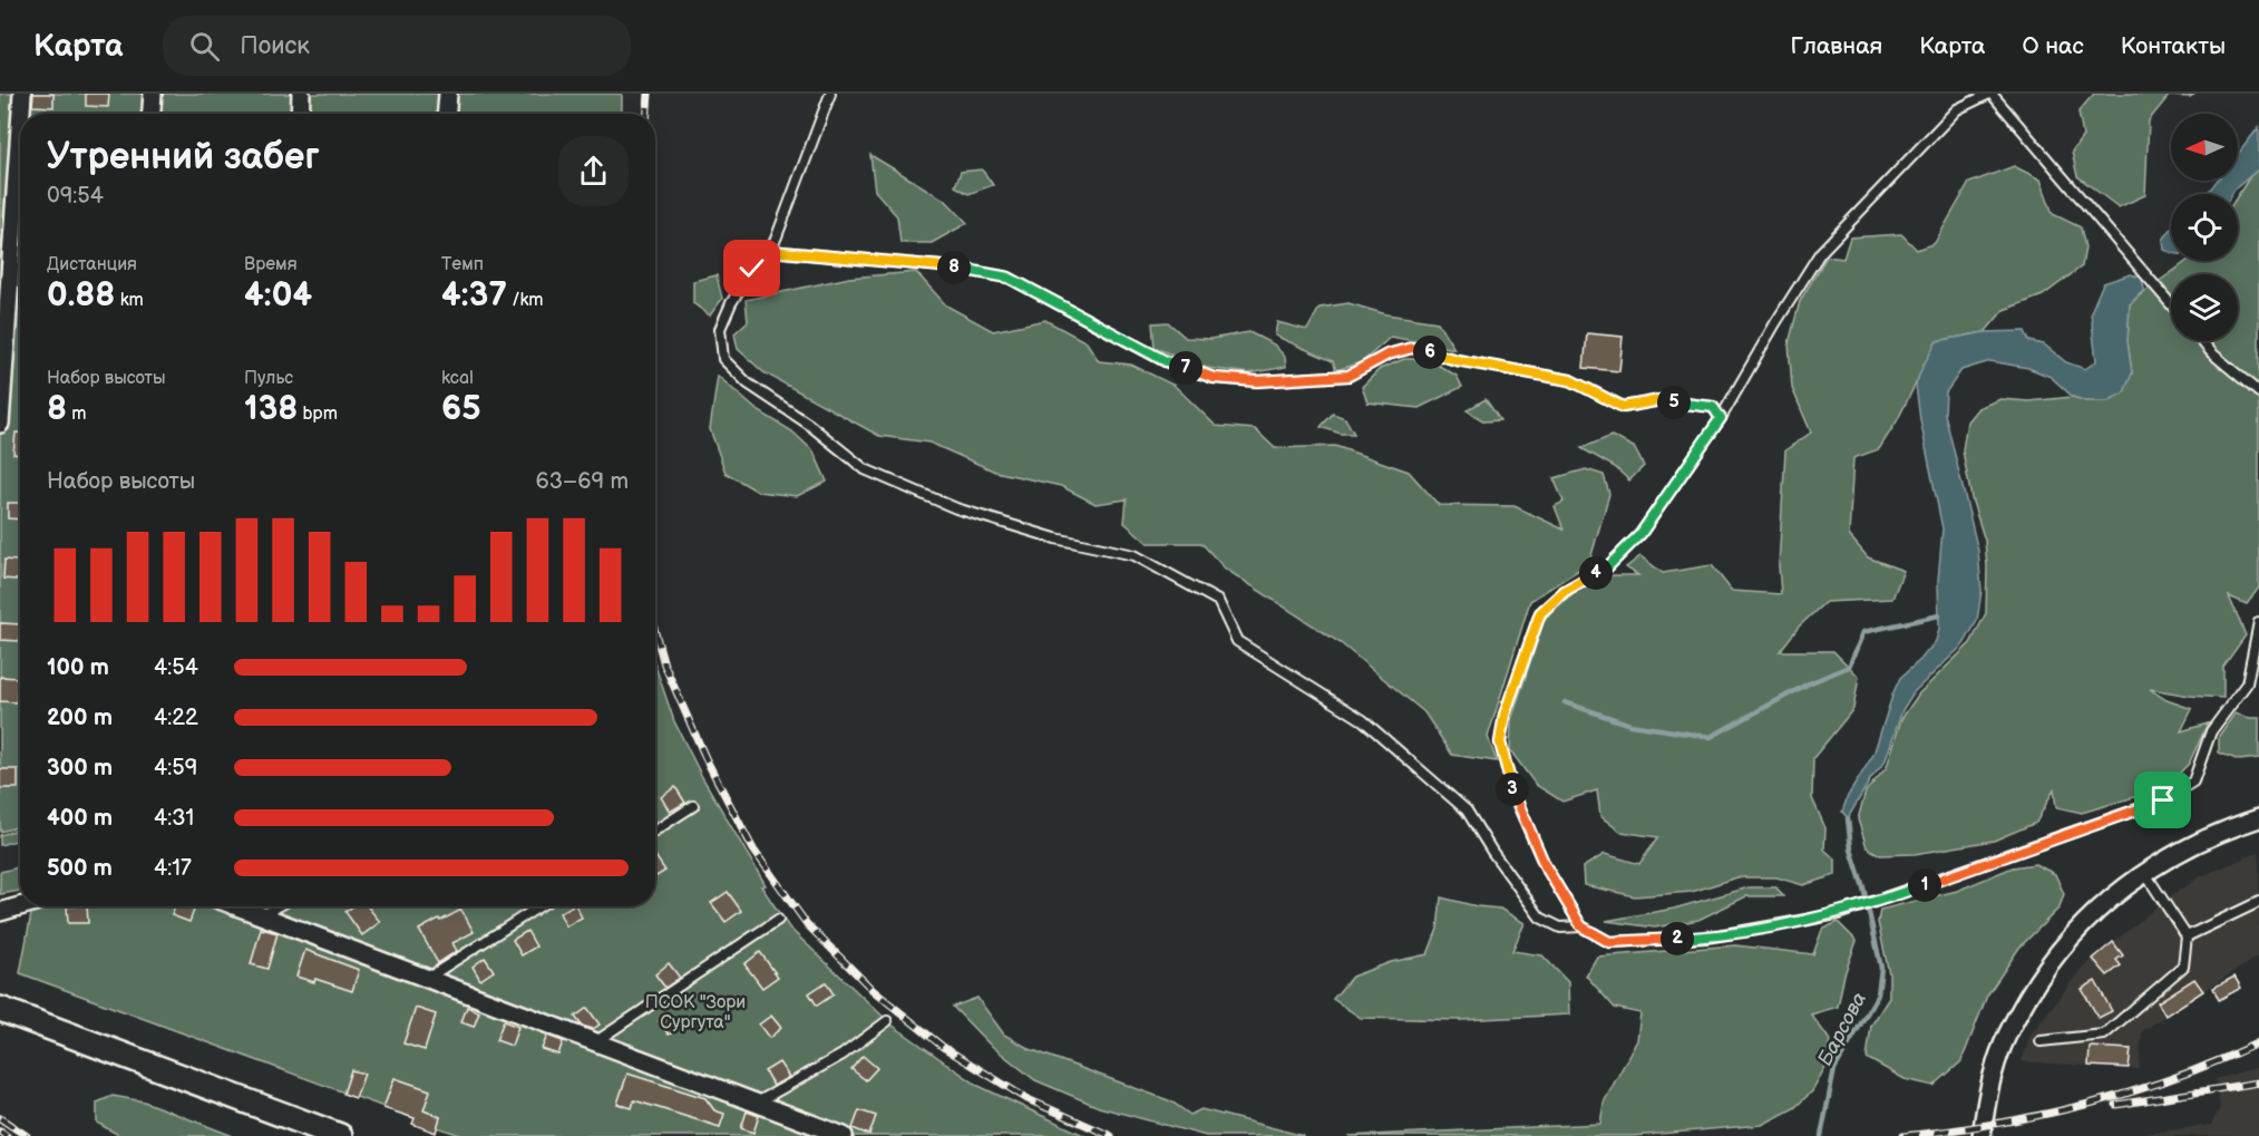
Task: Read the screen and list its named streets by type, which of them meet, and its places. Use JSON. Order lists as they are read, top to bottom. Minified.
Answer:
{"water":["Барсова"],"parks":["ПСОК \"Зори Сургута\""],"north":"left","page":{"header":"Карта","search":"Поиск","nav":["Главная","Карта","О нас","Контакты"],"heading":["Утренний забег","09:54"],"stats":[["Дистанция","0.88 km"],["Время","4:04"],["Темп","4:37 /km"],["Набор высоты","8 m"],["Пульс","138 bpm"],["kcal","65"]],"pins":["8","6","7","5","4","3","1","2"],"chart":["Набор высоты","63–69 m"],"list":[{"name":"100 m","note":"4:54"},{"name":"200 m","note":"4:22"},{"name":"300 m","note":"4:59"},{"name":"400 m","note":"4:31"},{"name":"500 m","note":"4:17"}]}}
